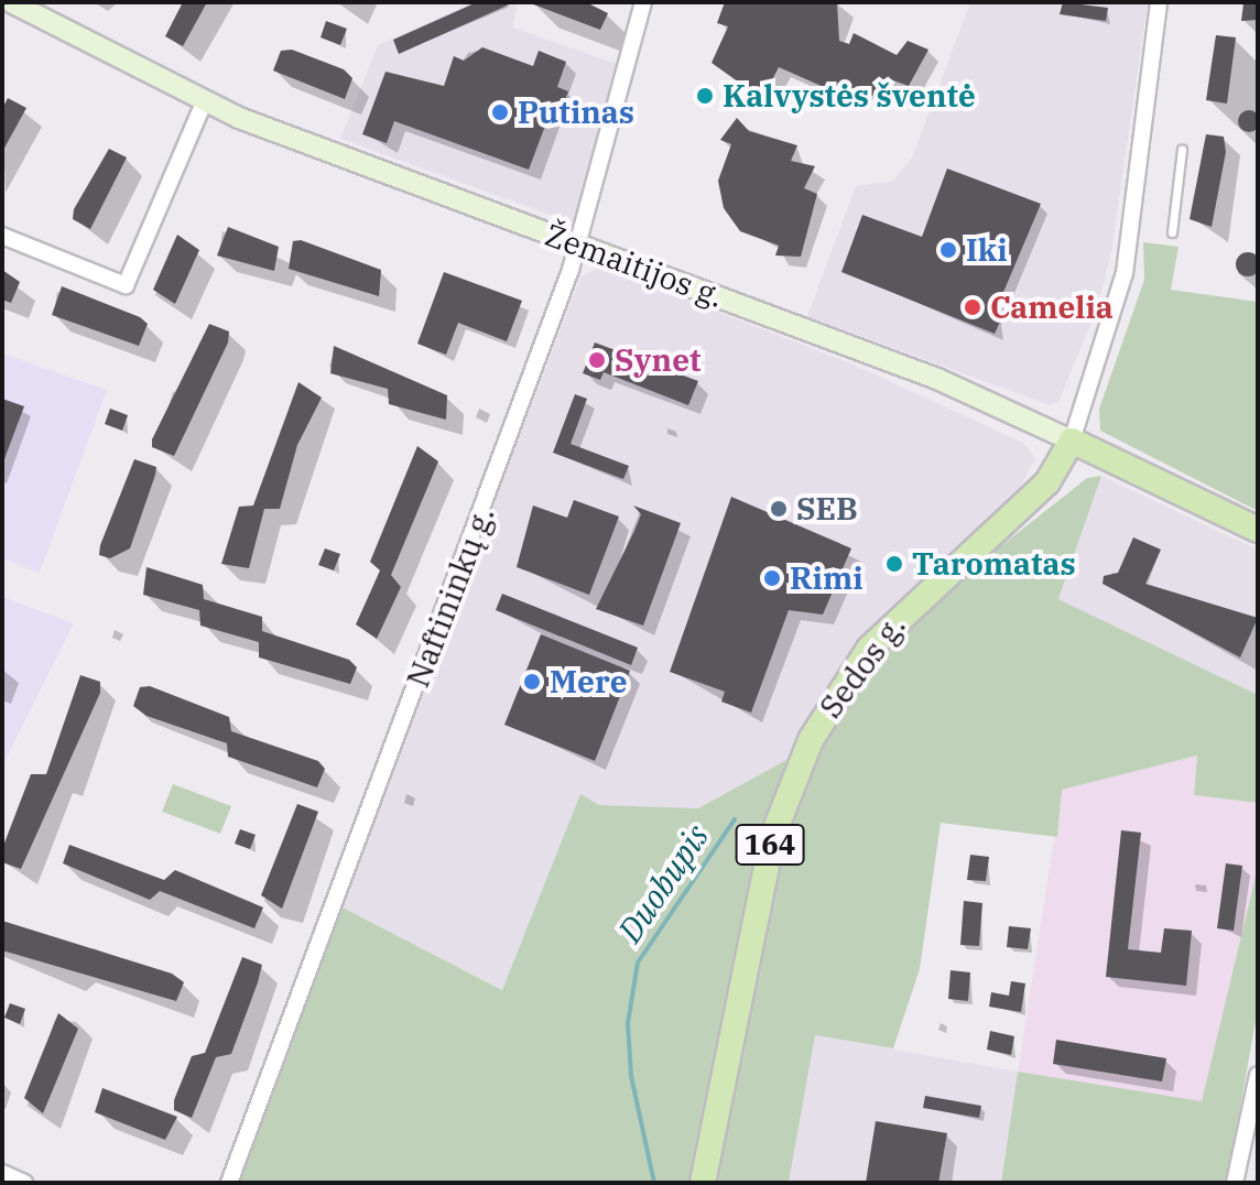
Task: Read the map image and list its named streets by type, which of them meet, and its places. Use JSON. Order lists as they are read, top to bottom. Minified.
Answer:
{"streets":{"main road":["Žemaitijos g.","Sedos g.","164"],"street":["Naftininkų g."]},"crossings":[["Žemaitijos g.","Naftininkų g."],["Žemaitijos g.","Sedos g."]],"water":["Duobupis"],"places":["Kalvystės šventė","Putinas","Iki","Camelia","Synet","SEB","Taromatas","Rimi","Mere"]}
